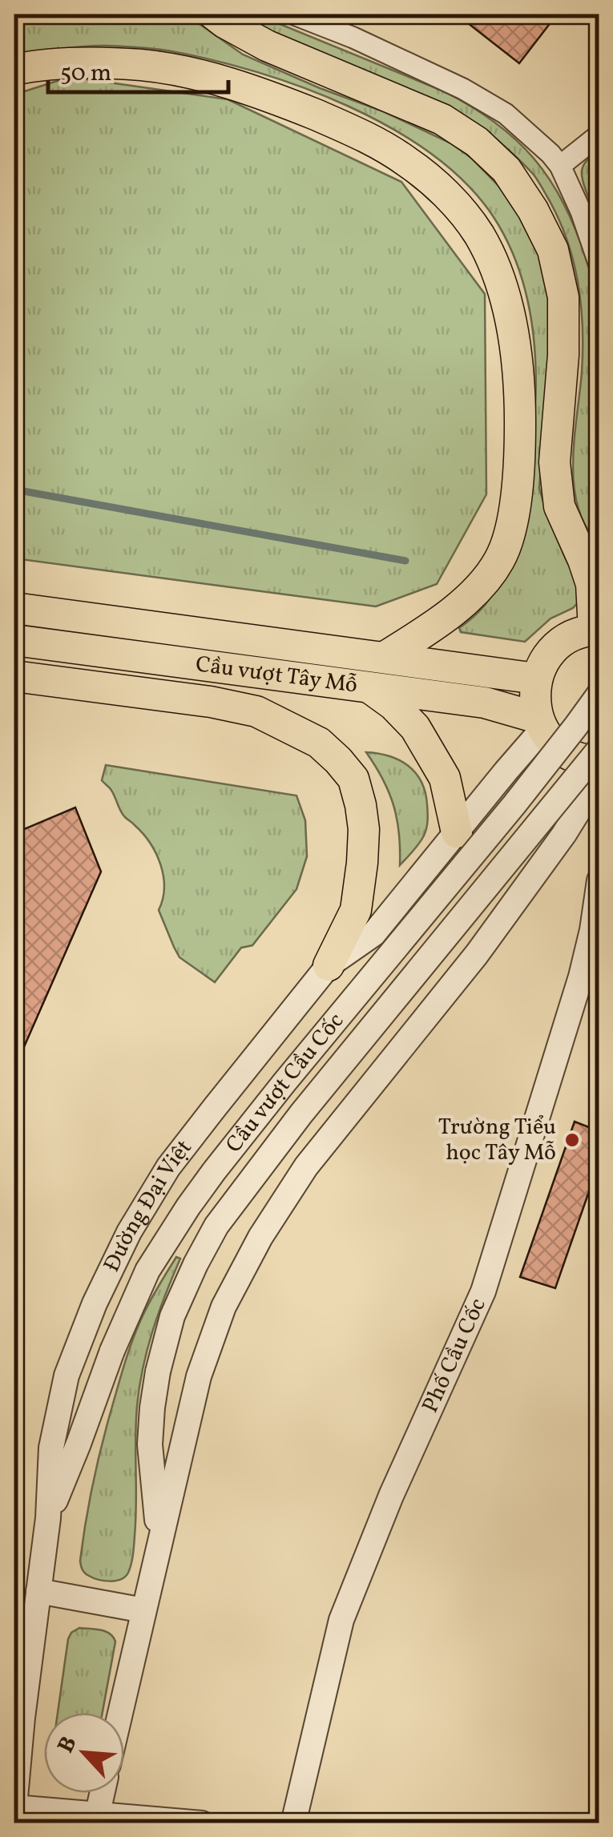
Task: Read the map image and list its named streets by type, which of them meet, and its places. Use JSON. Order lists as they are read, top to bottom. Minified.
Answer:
{"streets":{"main road":["Cầu vượt Tây Mỗ"],"street":["Cầu vượt Cầu Cốc","Đường Đại Việt","Phố Cầu Cốc"]},"crossings":[["Cầu vượt Tây Mỗ","Đường Đại Việt"],["Cầu vượt Cầu Cốc","Đường Đại Việt"]],"places":["Trường Tiểu học Tây Mỗ"],"scale_bar":"50 m","north":"top left"}
